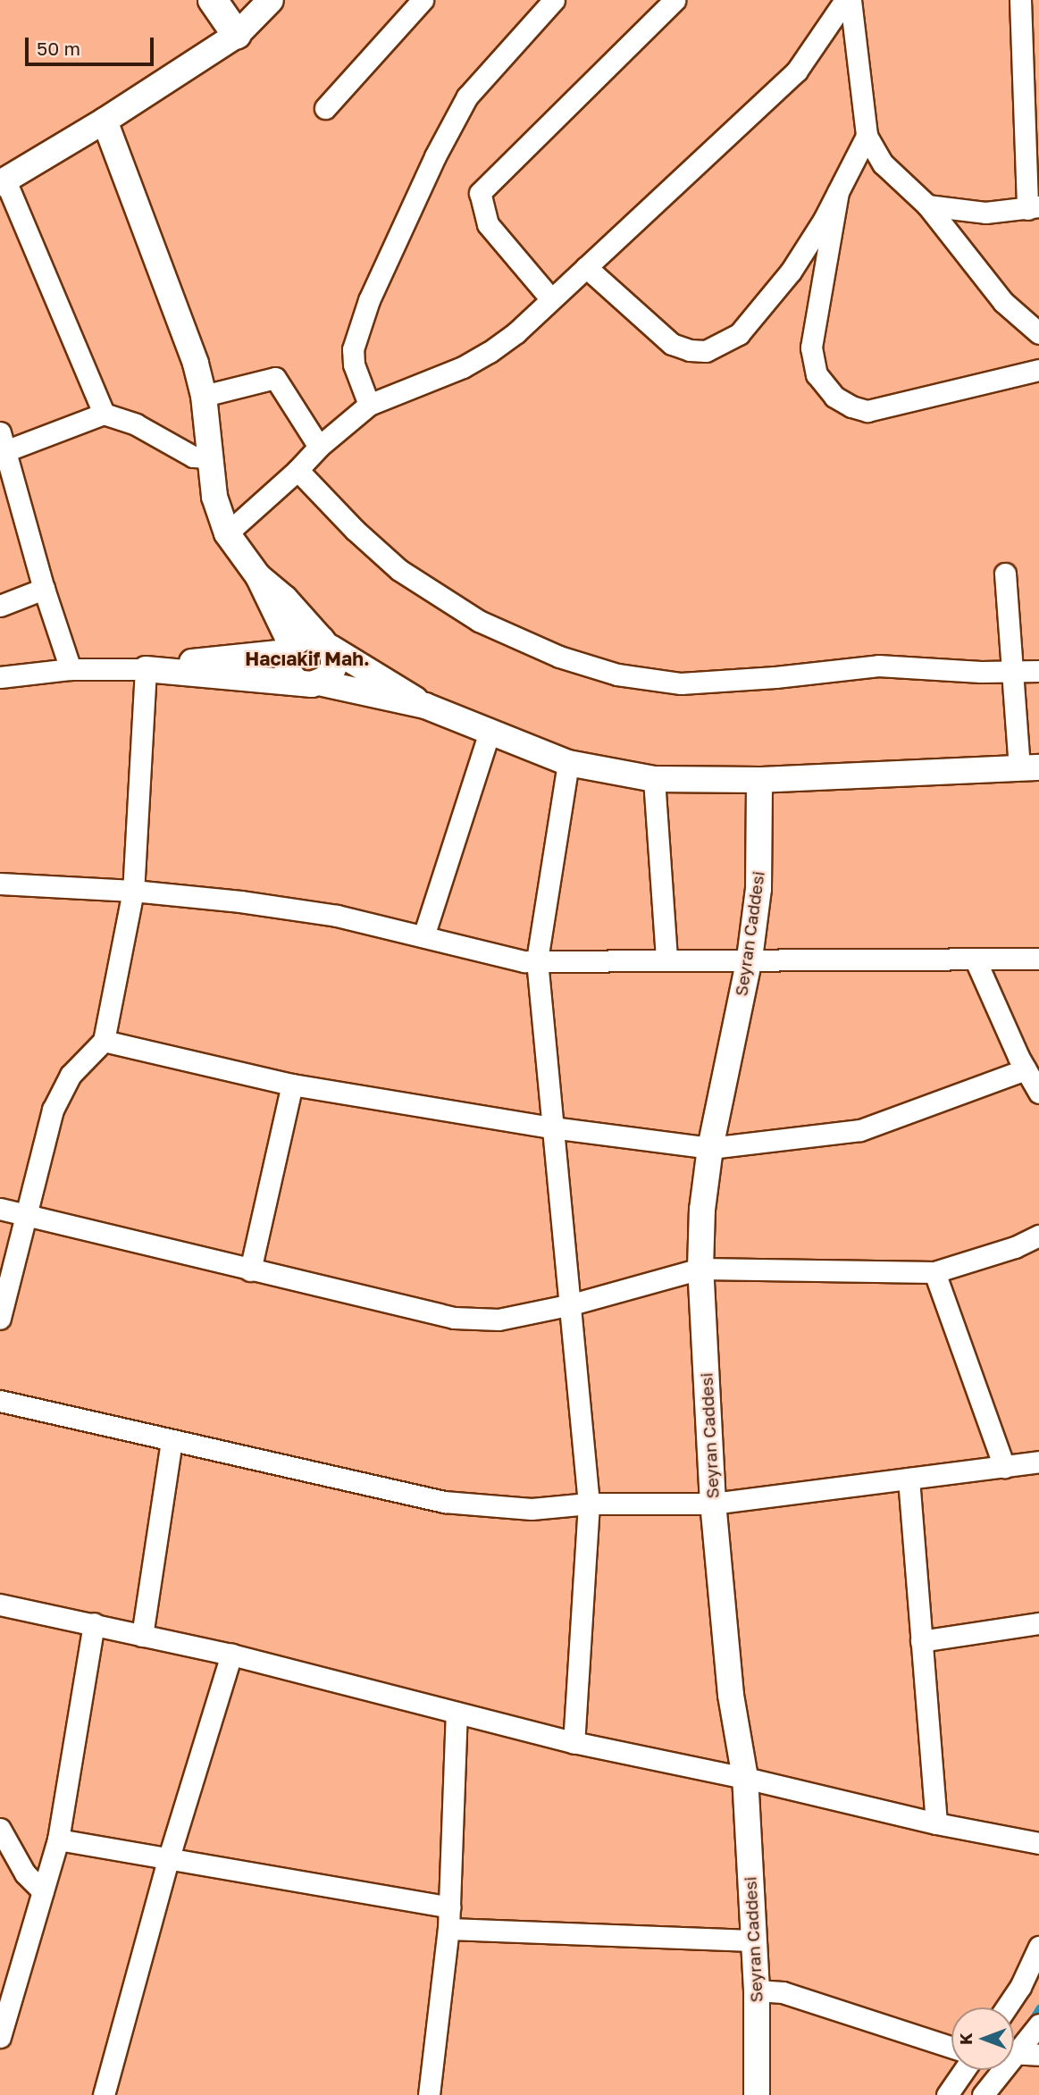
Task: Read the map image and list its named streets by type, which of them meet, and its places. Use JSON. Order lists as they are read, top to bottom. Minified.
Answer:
{"streets":{"street":["Seyran Caddesi"]},"districts":["Hacıakif Mah."],"scale_bar":"50 m","north":"left"}
